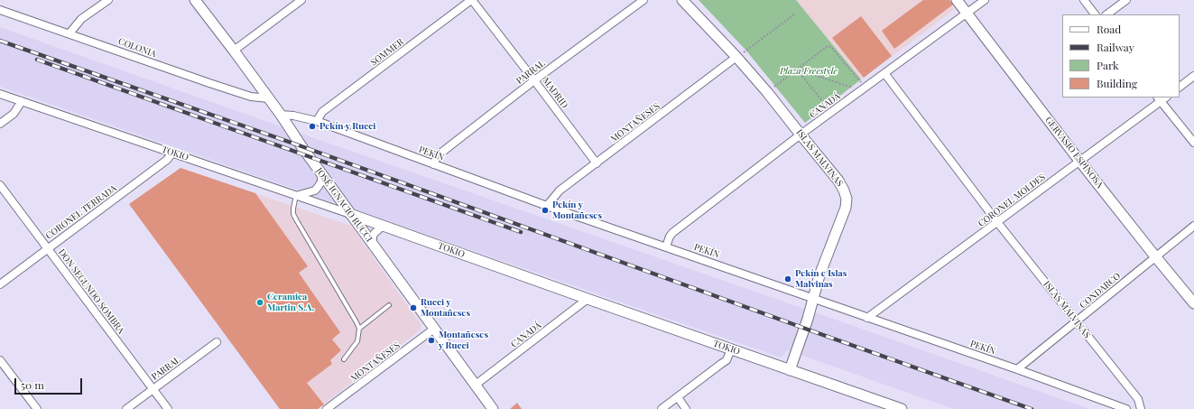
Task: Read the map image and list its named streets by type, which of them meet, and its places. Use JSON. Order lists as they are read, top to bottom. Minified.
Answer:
{"streets":{"street":["COLONIA","SOMMER","PARRAL","MADRID","CANADÁ","MONTAÑESES","GERVASIO ESPINOSA","TOKIO","PEKÍN","ISLAS MALVINAS","CORONEL MOLDES","JOSÉ IGNACIO RUCCI","CORONEL TERRADA","CONDARCO","DON SEGUNDO SOMBRA"]},"crossings":[["COLONIA","JOSÉ IGNACIO RUCCI"],["SOMMER","MADRID"],["SOMMER","PEKÍN"],["PARRAL","MADRID"],["PARRAL","PEKÍN"],["PARRAL","DON SEGUNDO SOMBRA"],["MADRID","MONTAÑESES"],["CANADÁ","GERVASIO ESPINOSA"],["CANADÁ","TOKIO"],["CANADÁ","PEKÍN"],["CANADÁ","ISLAS MALVINAS"],["CANADÁ","JOSÉ IGNACIO RUCCI"],["MONTAÑESES","PEKÍN"],["MONTAÑESES","ISLAS MALVINAS"],["MONTAÑESES","JOSÉ IGNACIO RUCCI"],["GERVASIO ESPINOSA","CORONEL MOLDES"],["GERVASIO ESPINOSA","CONDARCO"],["TOKIO","ISLAS MALVINAS"],["TOKIO","JOSÉ IGNACIO RUCCI"],["TOKIO","CORONEL TERRADA"],["PEKÍN","ISLAS MALVINAS"],["PEKÍN","CORONEL MOLDES"],["PEKÍN","JOSÉ IGNACIO RUCCI"],["PEKÍN","CONDARCO"],["ISLAS MALVINAS","CORONEL MOLDES"],["ISLAS MALVINAS","CONDARCO"],["CORONEL TERRADA","DON SEGUNDO SOMBRA"]],"parks":["Plaza Freestyle"],"places":["Pekín y Rucci","Pekín y Montañeses","Pekín e Islas Malvinas","Ceramica Martin S.A.","Rucci y Montañeses","Montañeses y Rucci"],"legend":["Road","Railway","Park","Building"],"scale_bar":"50 m"}
